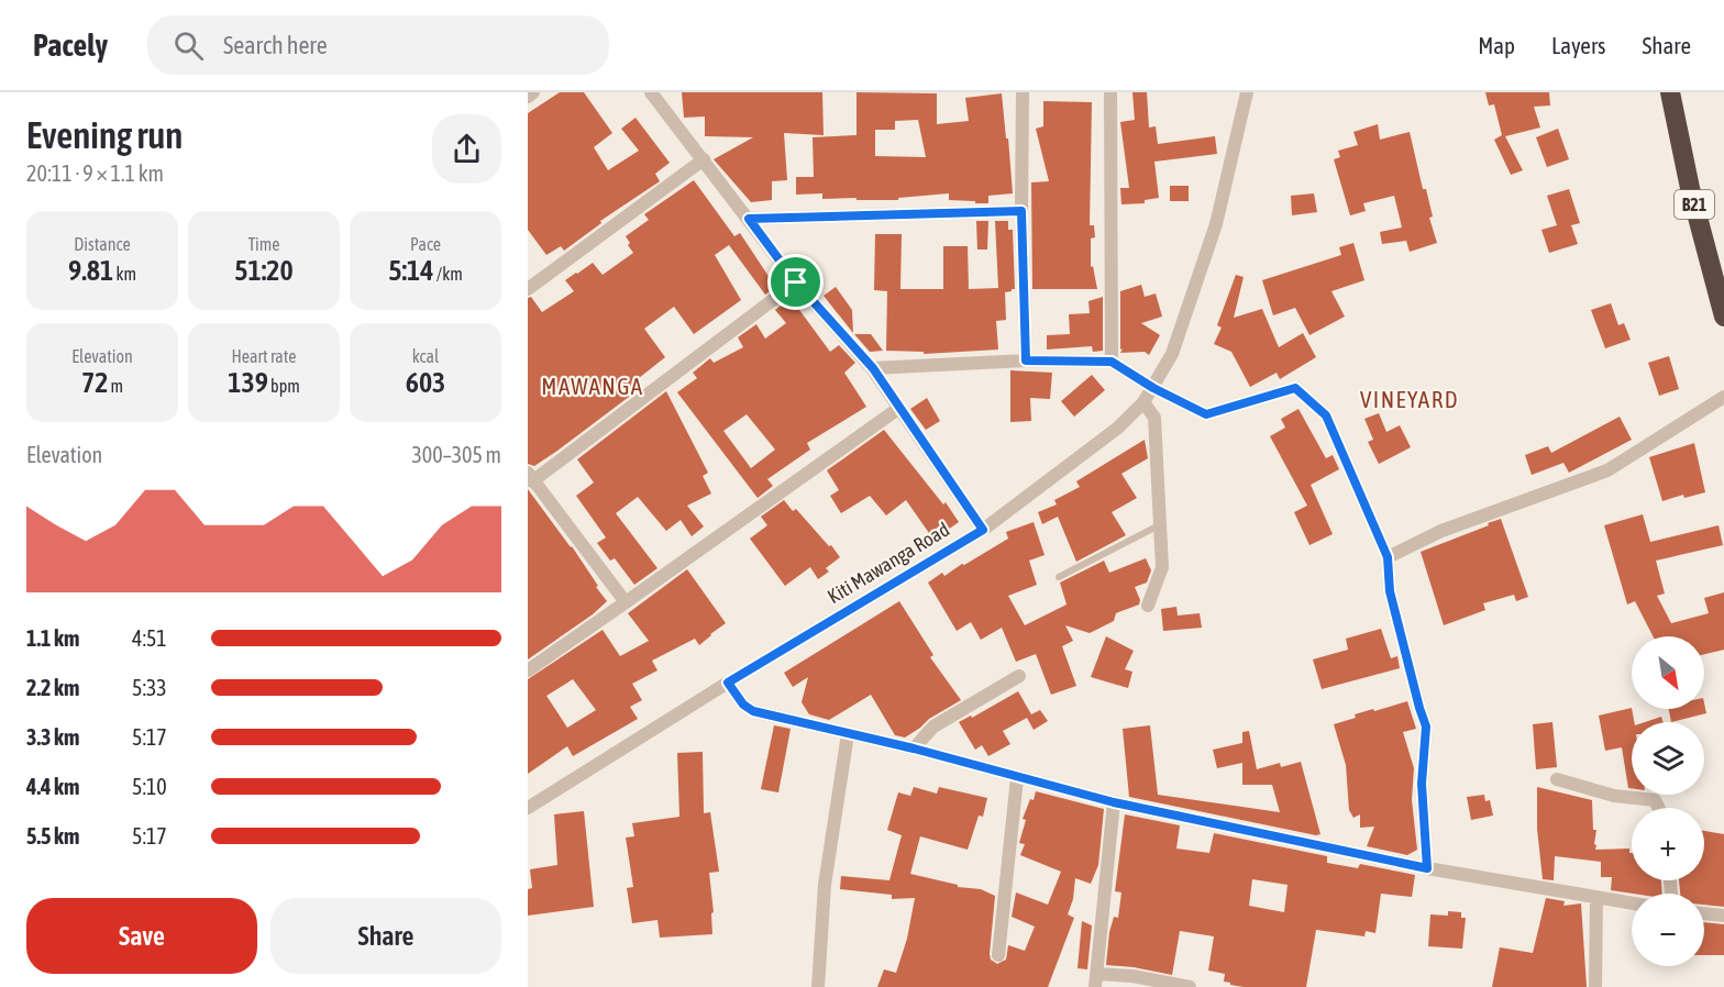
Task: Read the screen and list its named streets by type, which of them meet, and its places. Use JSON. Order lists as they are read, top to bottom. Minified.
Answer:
{"streets":{"highway":["B21"],"street":["Kiti Mawanga Road"]},"districts":["MAWANGA","VINEYARD"],"north":"bottom right","page":{"header":"Pacely","search":"Search here","nav":["Map","Layers","Share"],"heading":["Evening run","20:11 · 9 × 1.1 km"],"stats":[["Distance","9.81 km"],["Time","51:20"],["Pace","5:14 /km"],["Elevation","72 m"],["Heart rate","139 bpm"],["kcal","603"]],"chart":["Elevation","300–305 m"],"list":[{"name":"1.1 km","note":"4:51"},{"name":"2.2 km","note":"5:33"},{"name":"3.3 km","note":"5:17"},{"name":"4.4 km","note":"5:10"},{"name":"5.5 km","note":"5:17"}],"map_buttons":["+","−"],"buttons":["Save","Share"]}}
